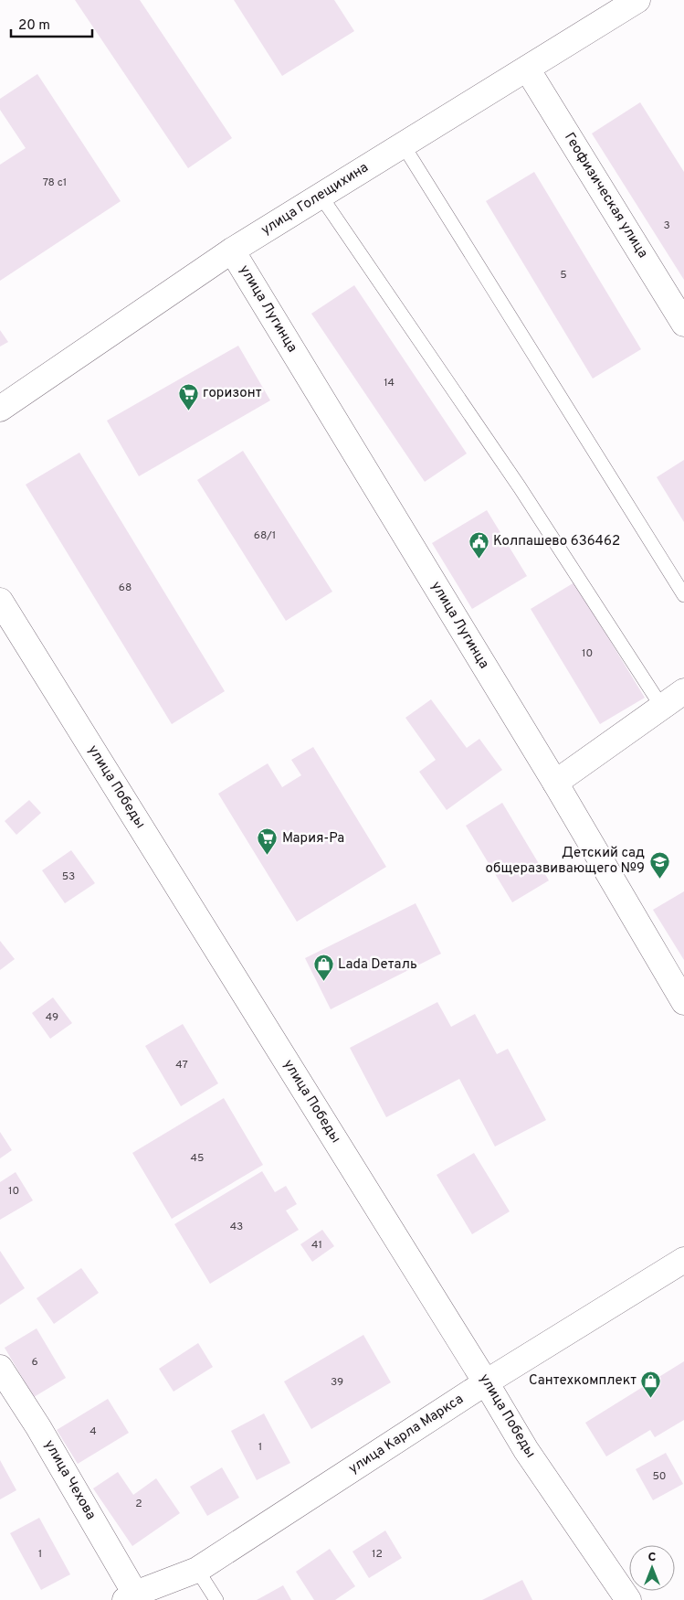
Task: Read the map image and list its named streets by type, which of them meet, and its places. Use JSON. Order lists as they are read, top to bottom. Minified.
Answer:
{"streets":{"street":["Геофизическая улица","улица Голещихина","улица Лугинца","улица Победы","улица Карла Маркса","улица Чехова"]},"crossings":[["Геофизическая улица","улица Голещихина"],["улица Голещихина","улица Лугинца"],["улица Победы","улица Карла Маркса"],["улица Карла Маркса","улица Чехова"]],"places":{"supermarket":["горизонт","Мария-Ра"],"public building":["Колпашево 636462"],"school or university":["Детский сад общеразвивающего №9"],"shop":["Lada Dеталь","Сантехкомплект"]},"house_numbers":["78 с1","3","5","14","68/1","68","10","53","49","47","45","10","43","41","6","39","4","1","50","2","1","12"],"scale_bar":"20 m","north":"top"}
